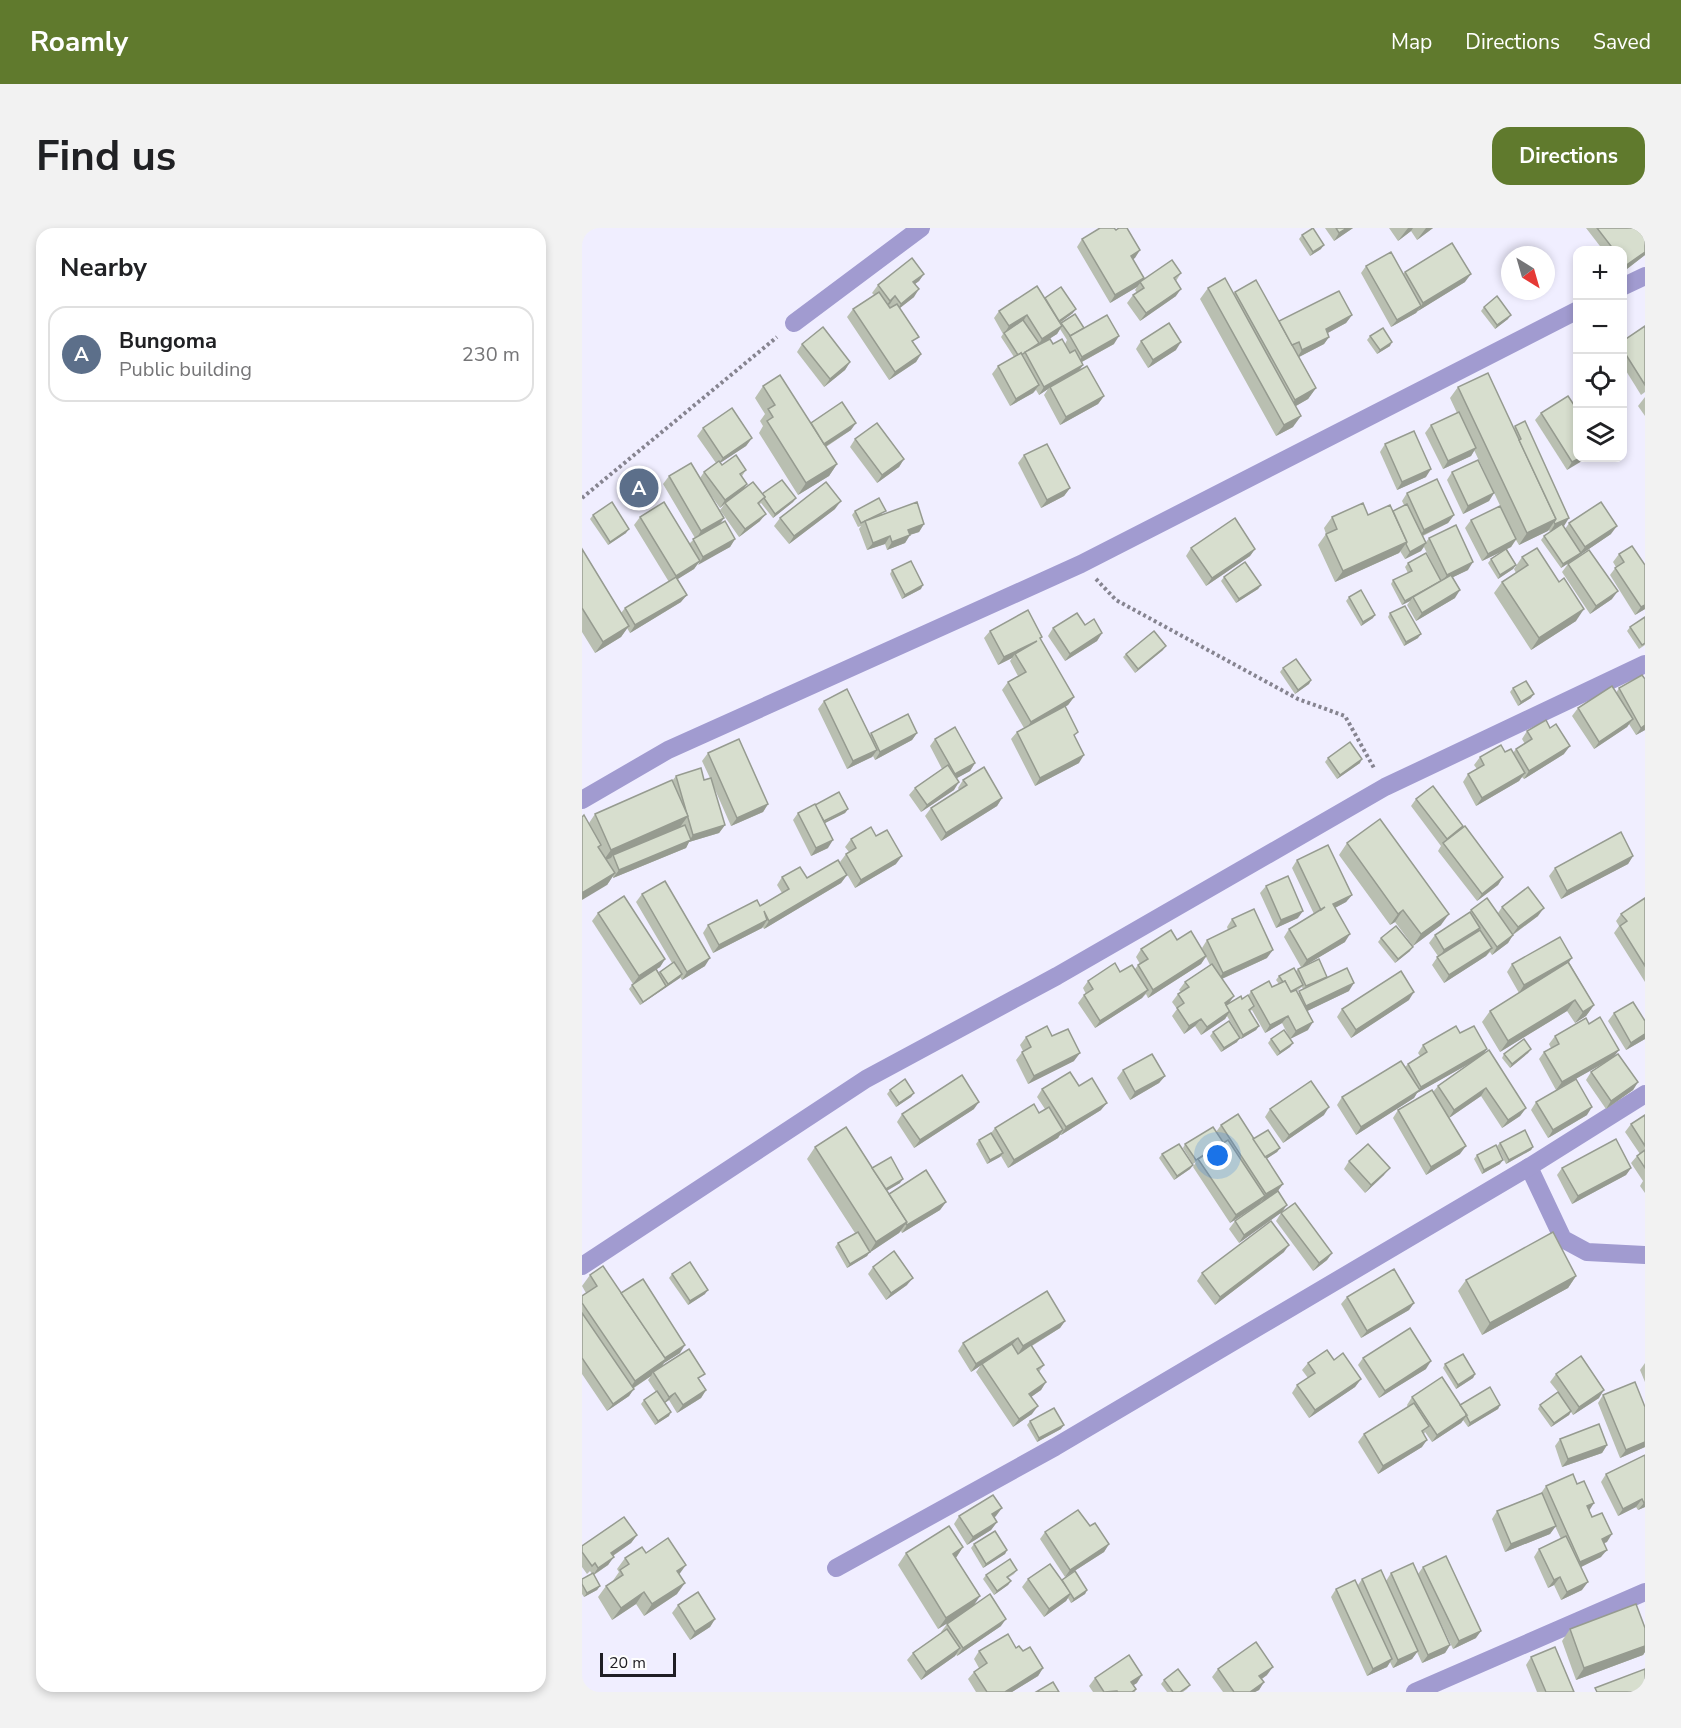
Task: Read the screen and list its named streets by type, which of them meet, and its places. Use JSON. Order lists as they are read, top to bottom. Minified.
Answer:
{"scale_bar":"20 m","north":"bottom right","page":{"header":"Roamly","nav":["Map","Directions","Saved"],"buttons":"Directions","title":"Find us","heading":"Nearby","map_buttons":["+","−"],"list":[{"mark":"A","name":"Bungoma","note":"Public building","value":"230 m"}],"pins":"A","scale":"20 m"}}
